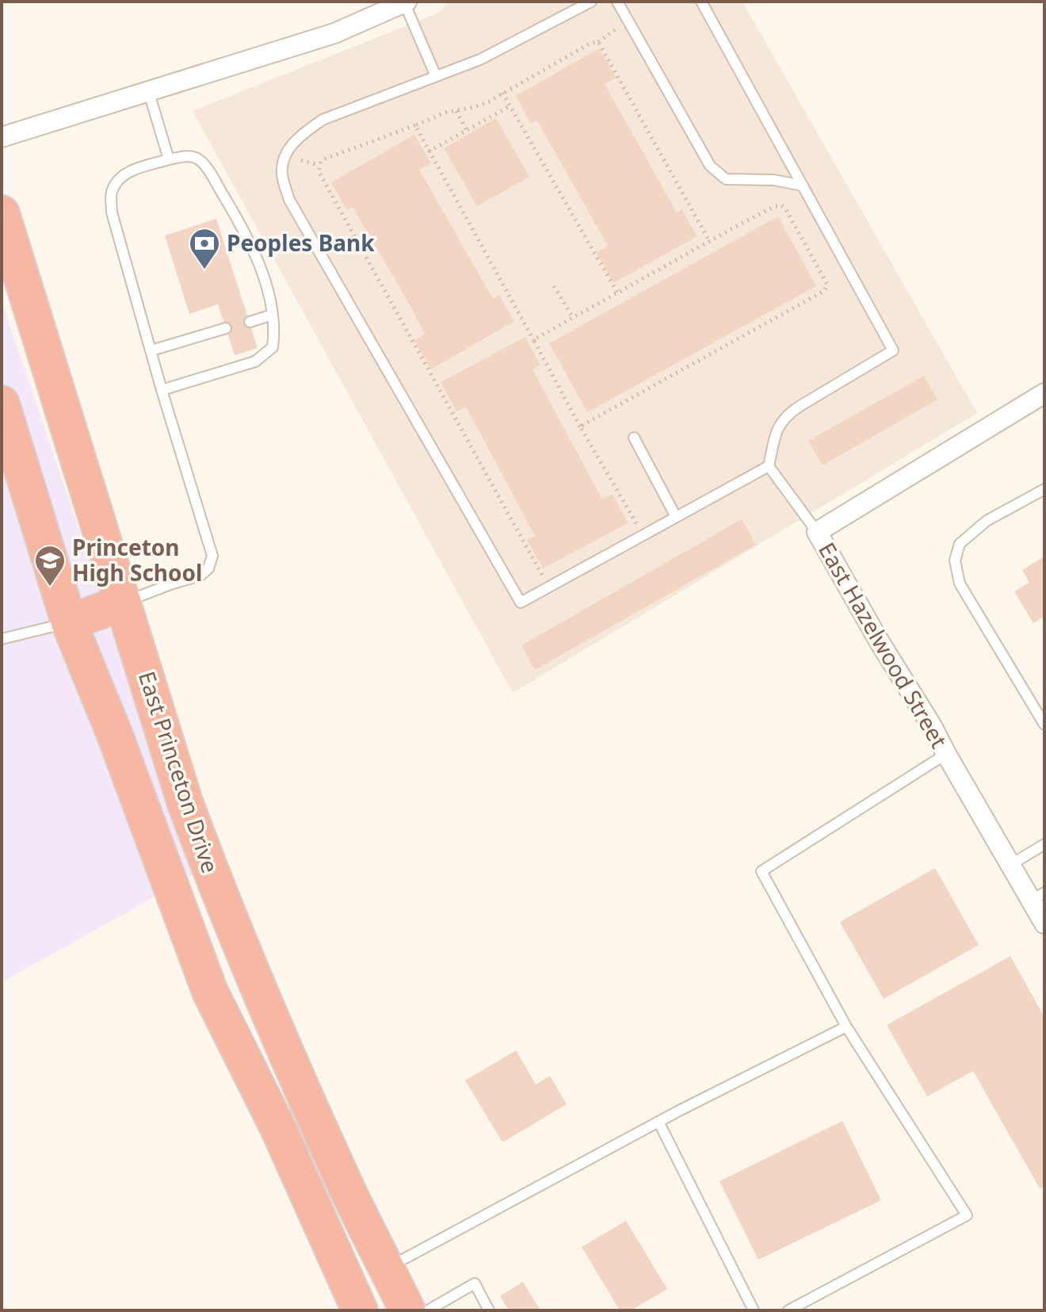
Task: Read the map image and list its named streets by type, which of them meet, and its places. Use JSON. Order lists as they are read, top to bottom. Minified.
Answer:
{"streets":{"highway":["East Princeton Drive"],"street":["East Hazelwood Street"]},"places":{"bank":["Peoples Bank"],"school or university":["Princeton High School"]}}
